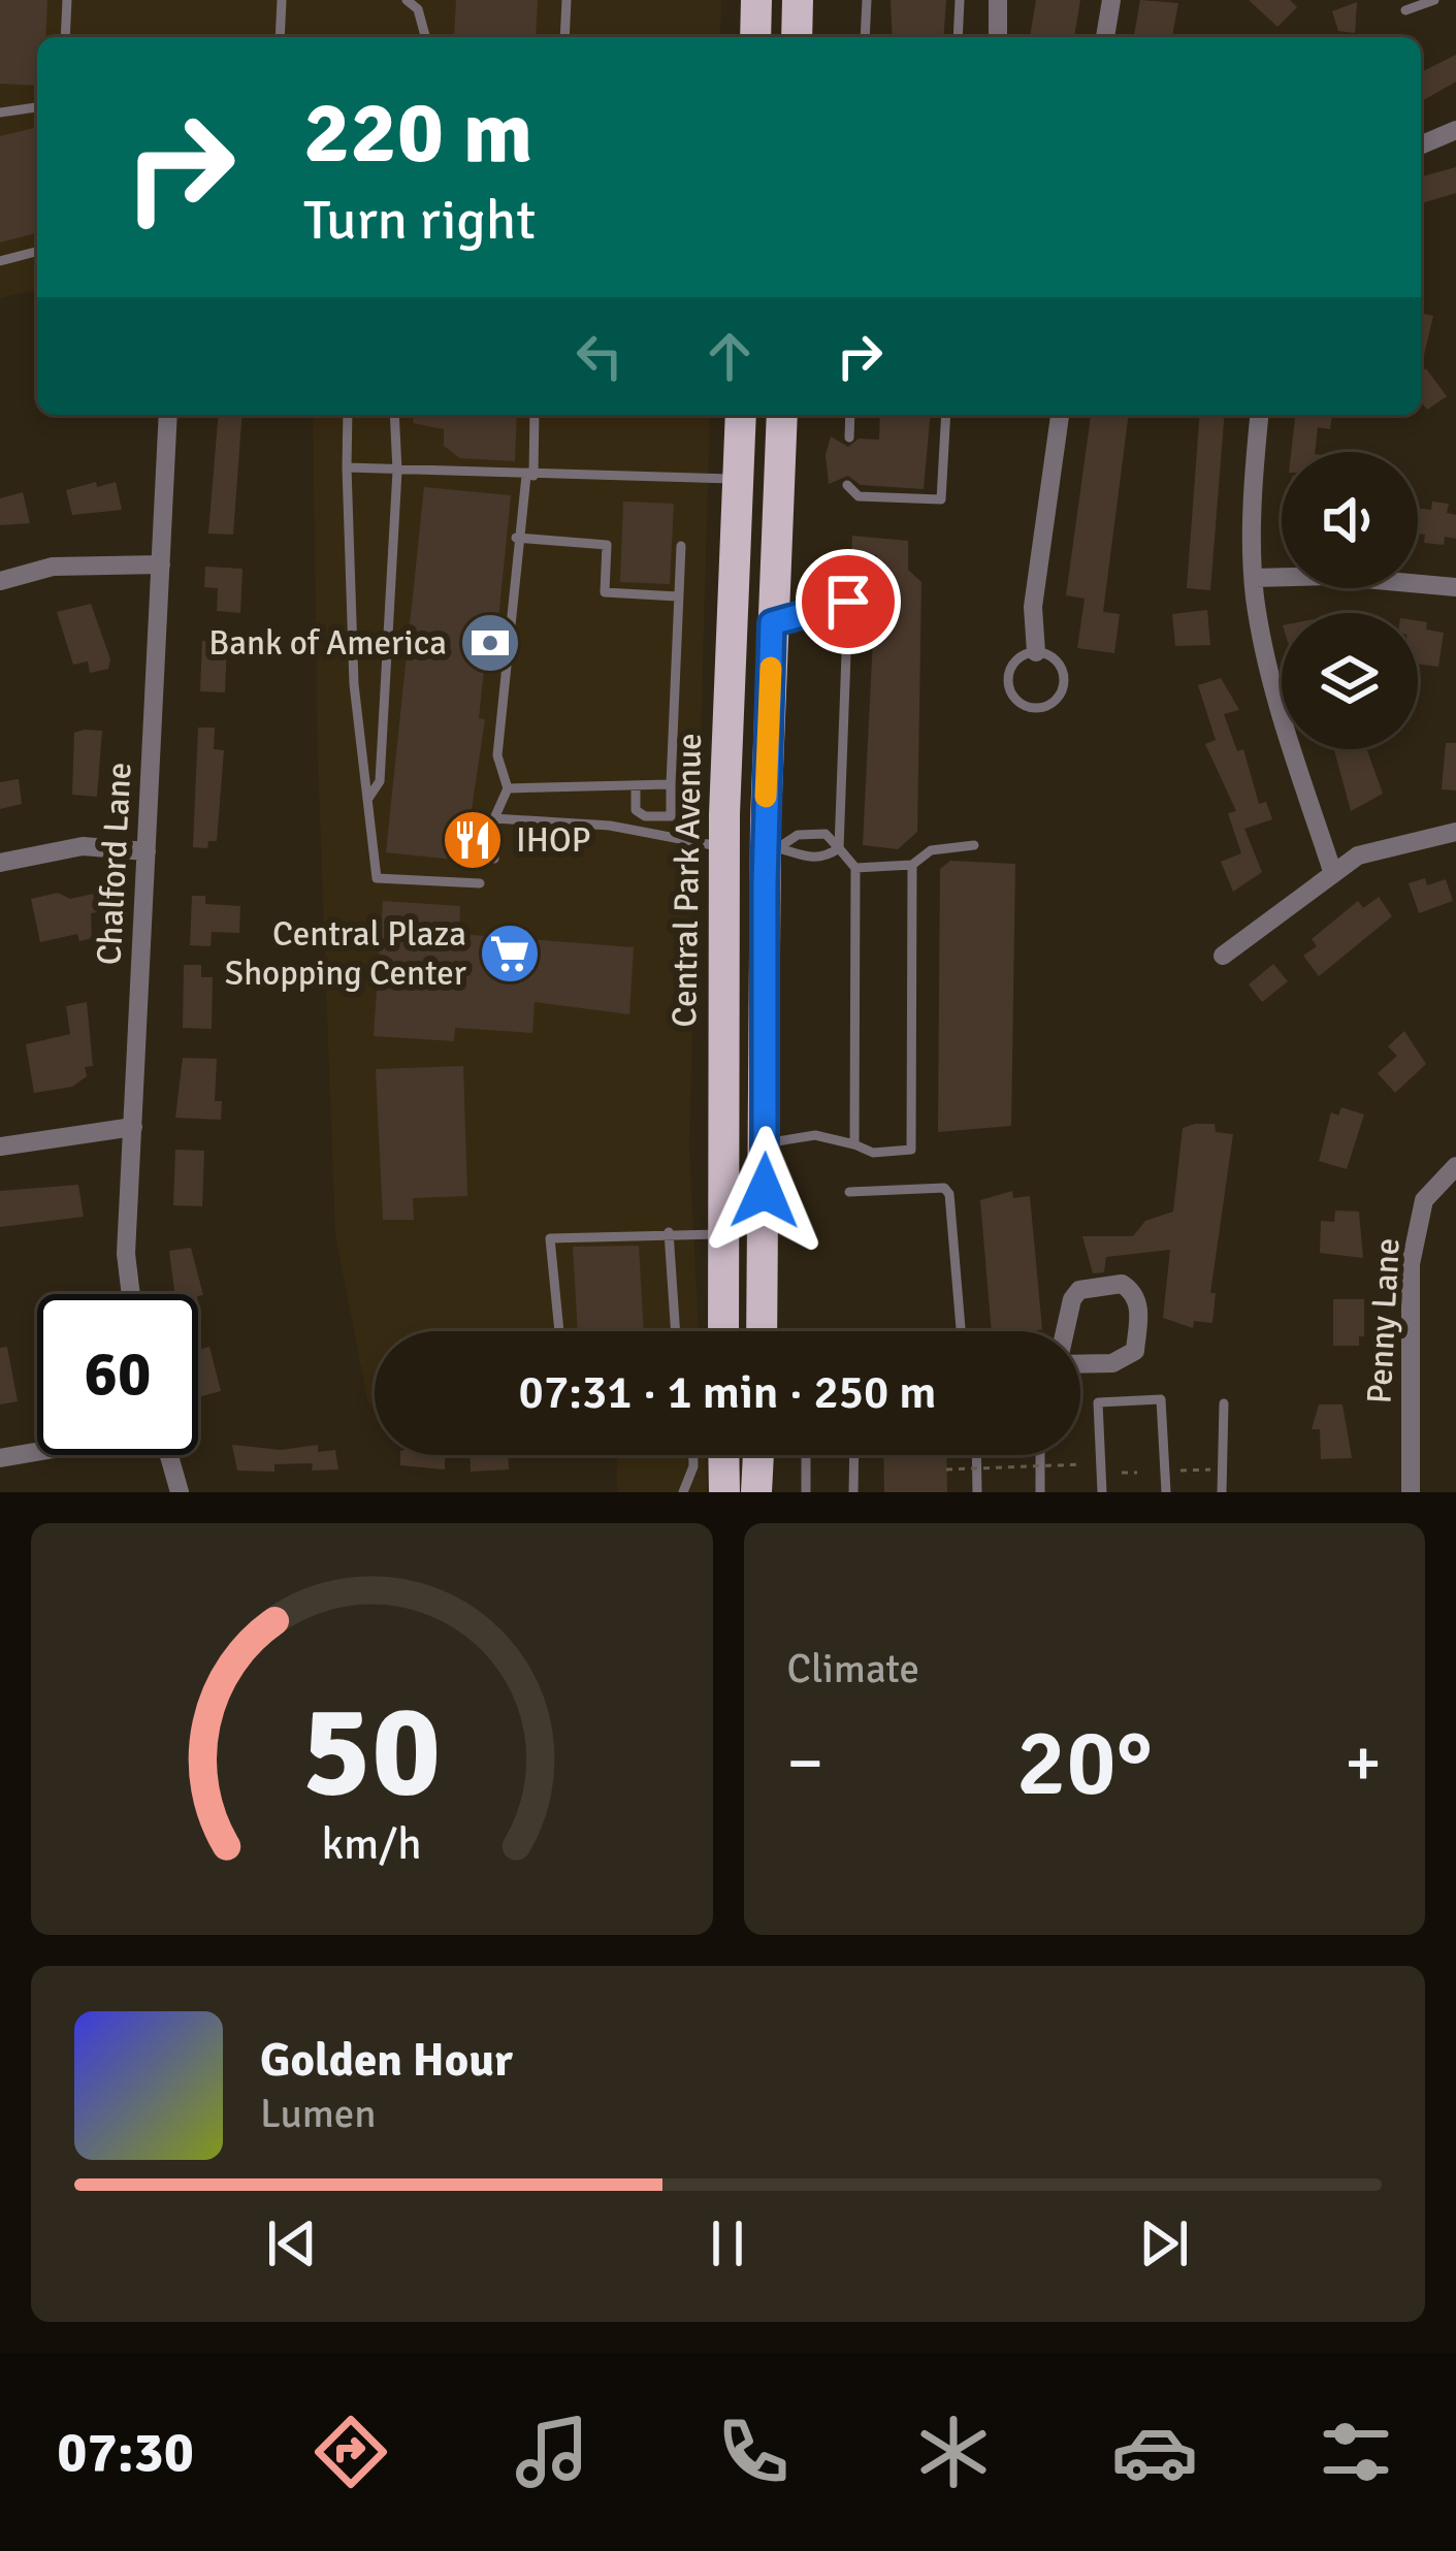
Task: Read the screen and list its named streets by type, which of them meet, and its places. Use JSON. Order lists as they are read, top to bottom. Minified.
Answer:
{"streets":{"main road":["Central Park Avenue"],"street":["Chalford Lane","Penny Lane"]},"places":{"bank":["Bank of America"],"restaurant":["IHOP"],"supermarket":["Central Plaza Shopping Center"]},"page":{"turn":["220 m","Turn right"],"limit":"60","trip":"07:31 · 1 min · 250 m","tile":"Climate","heat":["−","20°","+"],"song":["Golden Hour","Lumen"],"tabs":"07:30","gauge":["50","km/h"]}}
